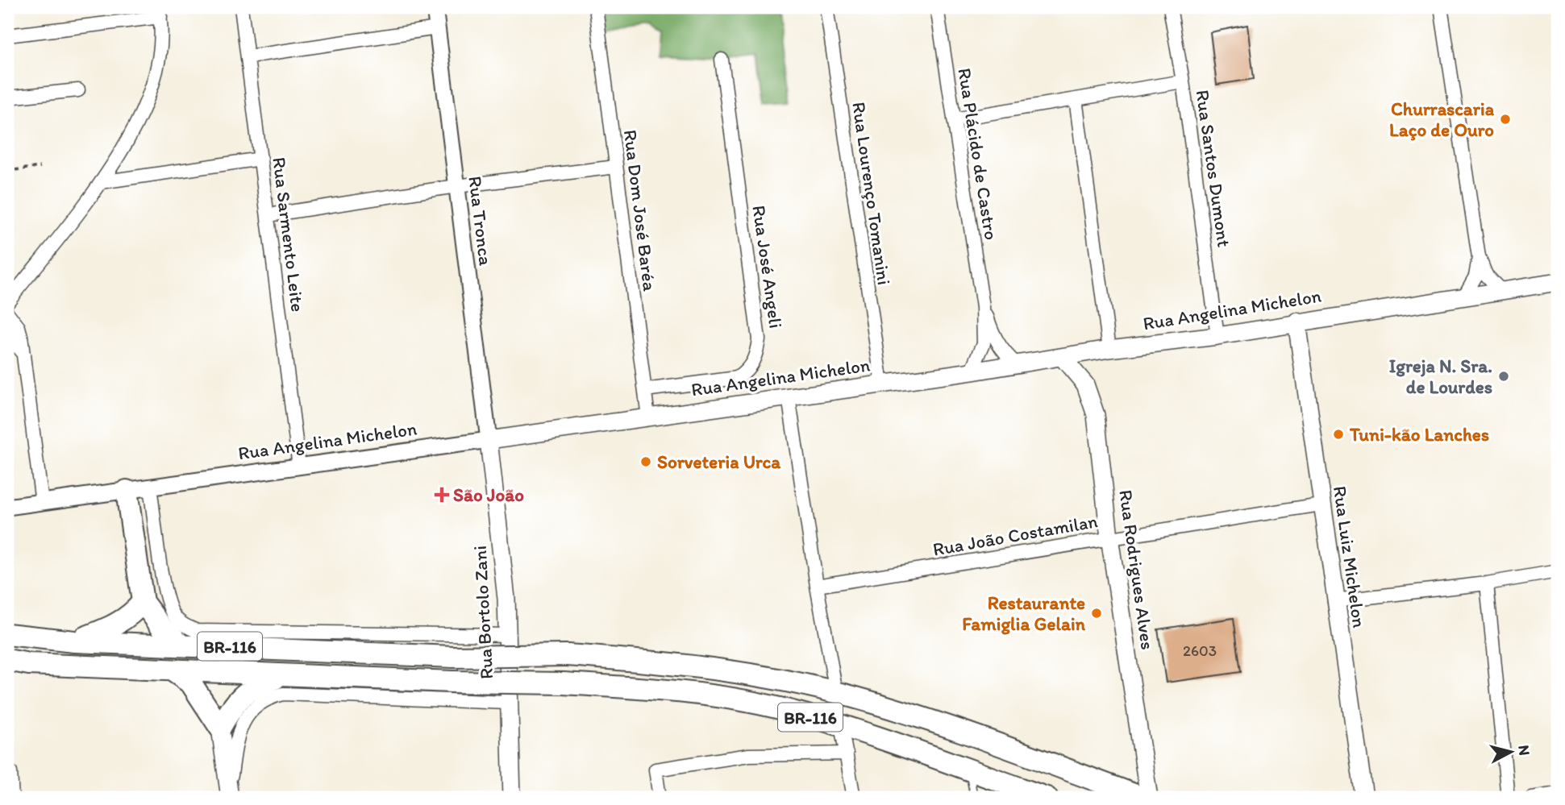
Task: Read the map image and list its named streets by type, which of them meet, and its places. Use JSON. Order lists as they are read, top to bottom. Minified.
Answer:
{"streets":{"highway":["BR-116"],"main road":["Rua Angelina Michelon","Rua Luiz Michelon","Rua Rodrigues Alves","Rua Bortolo Zani"],"street":["Rua Plácido de Castro","Rua Santos Dumont","Rua Lourenço Tomanini","Rua Dom José Baréa","Rua Tronca","Rua Sarmento Leite","Rua José Angeli","Rua João Costamilan"]},"crossings":[["Rua Plácido de Castro","Rua Angelina Michelon"],["Rua Santos Dumont","Rua Angelina Michelon"],["Rua Lourenço Tomanini","Rua Angelina Michelon"],["Rua Dom José Baréa","Rua José Angeli"],["Rua Dom José Baréa","Rua Angelina Michelon"],["Rua Tronca","Rua Angelina Michelon"],["Rua Tronca","Rua Bortolo Zani"],["Rua Sarmento Leite","Rua Angelina Michelon"],["Rua Angelina Michelon","Rua Luiz Michelon"],["Rua Angelina Michelon","Rua Rodrigues Alves"],["Rua Angelina Michelon","Rua Bortolo Zani"],["Rua João Costamilan","Rua Luiz Michelon"],["Rua João Costamilan","Rua Rodrigues Alves"]],"places":{"other":["Churrascaria Laço de Ouro","Igreja N. Sra. de Lourdes","Tuni-kão Lanches","Sorveteria Urca","Restaurante Famiglia Gelain"],"health":["São João"]},"house_numbers":["2603"],"north":"right"}
